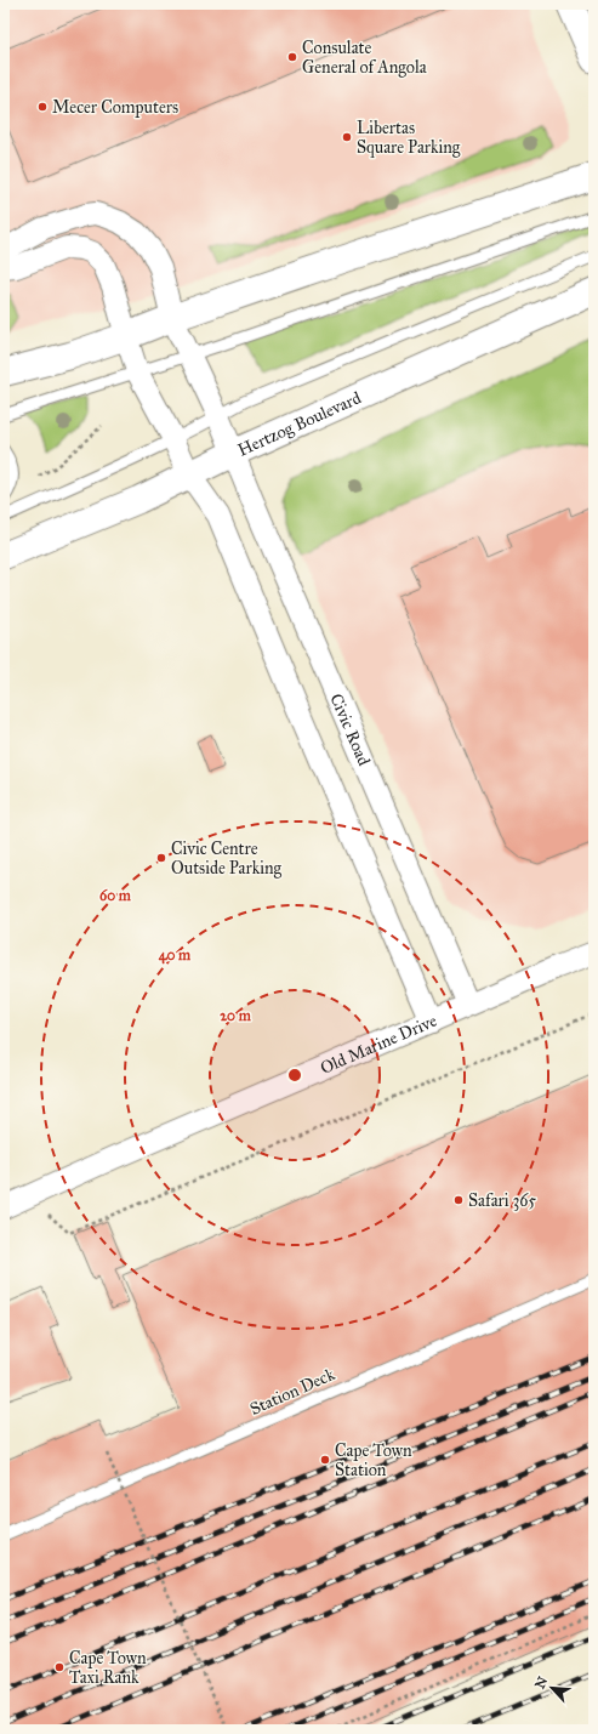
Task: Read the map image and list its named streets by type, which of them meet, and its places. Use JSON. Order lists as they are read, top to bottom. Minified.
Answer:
{"streets":{"street":["Hertzog Boulevard","Civic Road","Old Marine Drive"],"lane":["Station Deck"]},"crossings":[["Hertzog Boulevard","Civic Road"],["Civic Road","Old Marine Drive"]],"places":["Consulate General of Angola","Mecer Computers","Libertas Square Parking","Civic Centre Outside Parking","Safari 365","Cape Town Station","Cape Town Taxi Rank"],"north":"top left","rings":["60 m","40 m","20 m"]}
